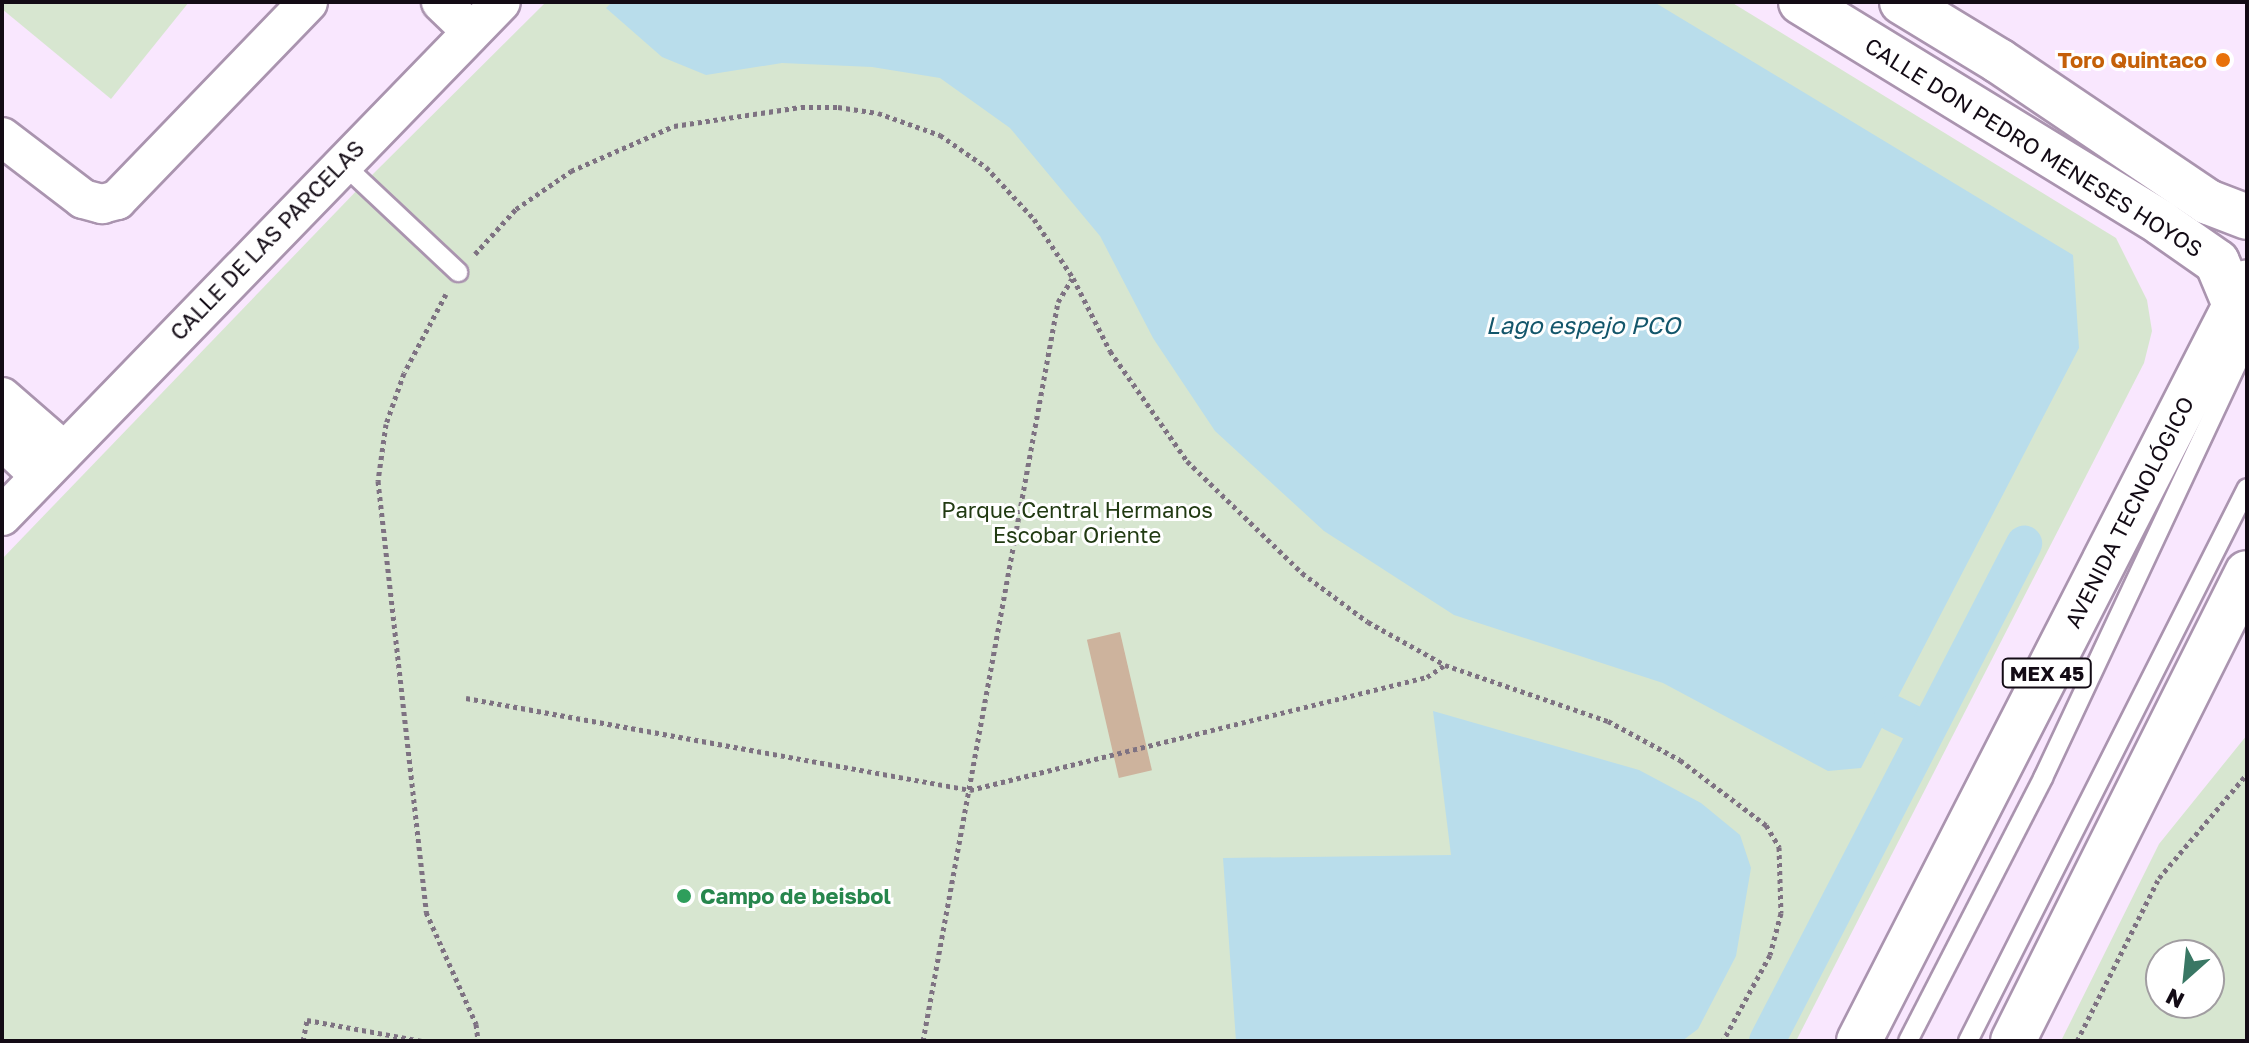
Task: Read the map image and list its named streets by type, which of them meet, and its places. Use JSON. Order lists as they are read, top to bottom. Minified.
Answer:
{"streets":{"main road":["CALLE DON PEDRO MENESES HOYOS","AVENIDA TECNOLÓGICO","MEX 45"],"street":["CALLE DE LAS PARCELAS"]},"crossings":[["CALLE DON PEDRO MENESES HOYOS","AVENIDA TECNOLÓGICO"]],"water":["Lago espejo PCO"],"parks":["Parque Central Hermanos Escobar Oriente"],"places":["Toro Quintaco","Campo de beisbol"],"north":"bottom left"}
